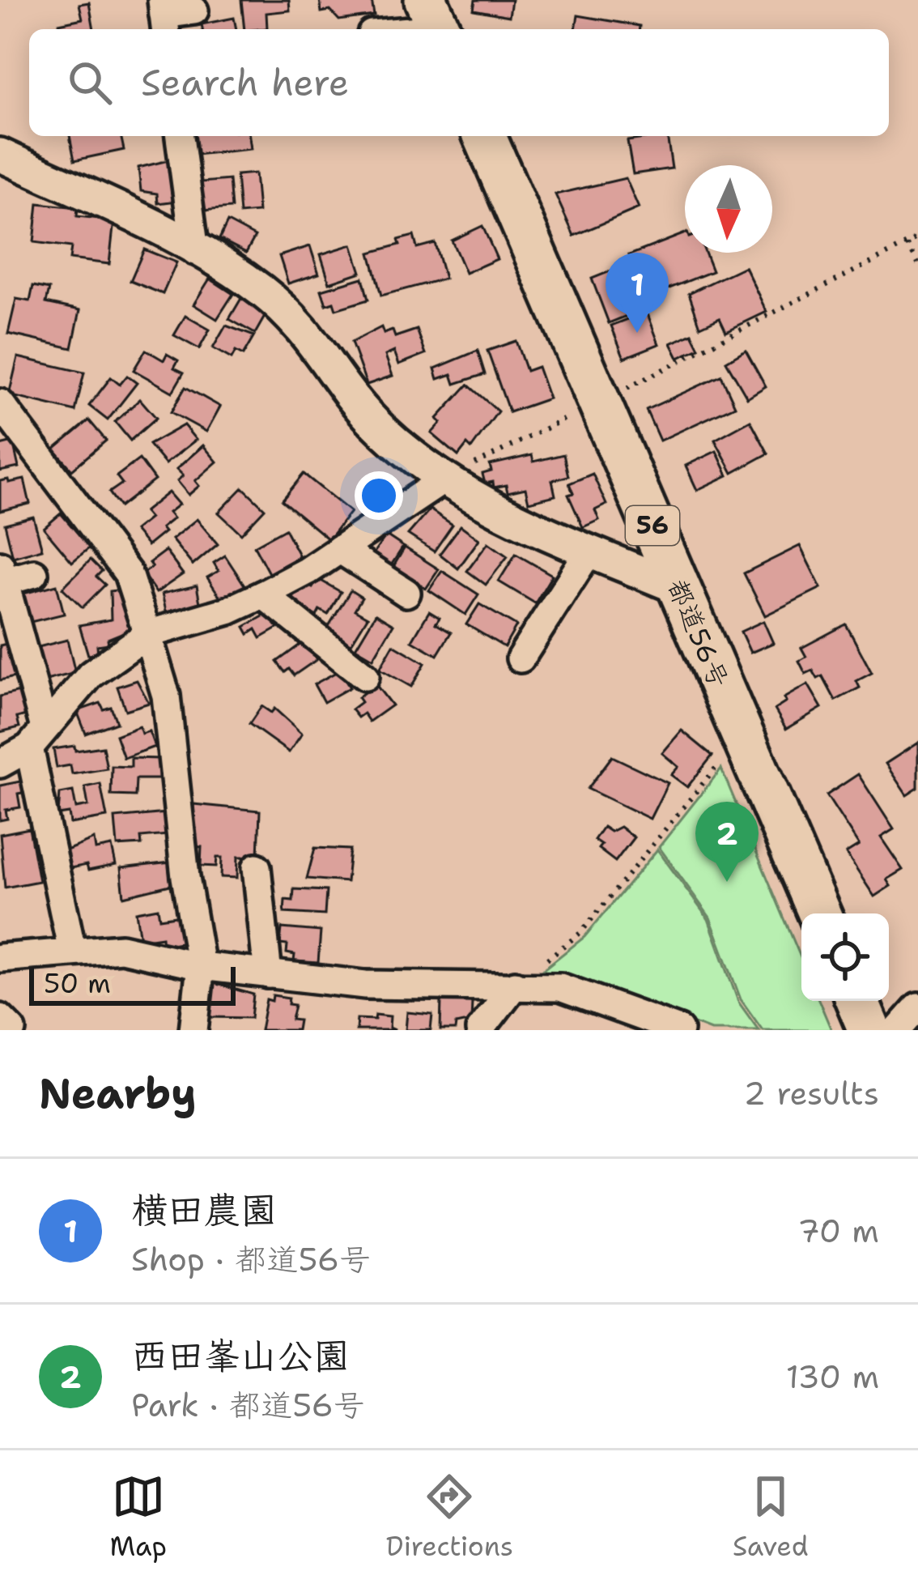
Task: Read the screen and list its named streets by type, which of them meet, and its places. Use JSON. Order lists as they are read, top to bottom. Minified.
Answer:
{"streets":{"main road":["56","都道56号"]},"scale_bar":"50 m","north":"bottom","page":{"search":"Search here","pins":["1","2"],"scale":"50 m","heading":["Nearby","2 results"],"list":[{"mark":"1","name":"横田農園","note":"Shop · 都道56号","value":"70 m"},{"mark":"2","name":"西田峯山公園","note":"Park · 都道56号","value":"130 m"}],"nav":["Map","Directions","Saved"]}}
